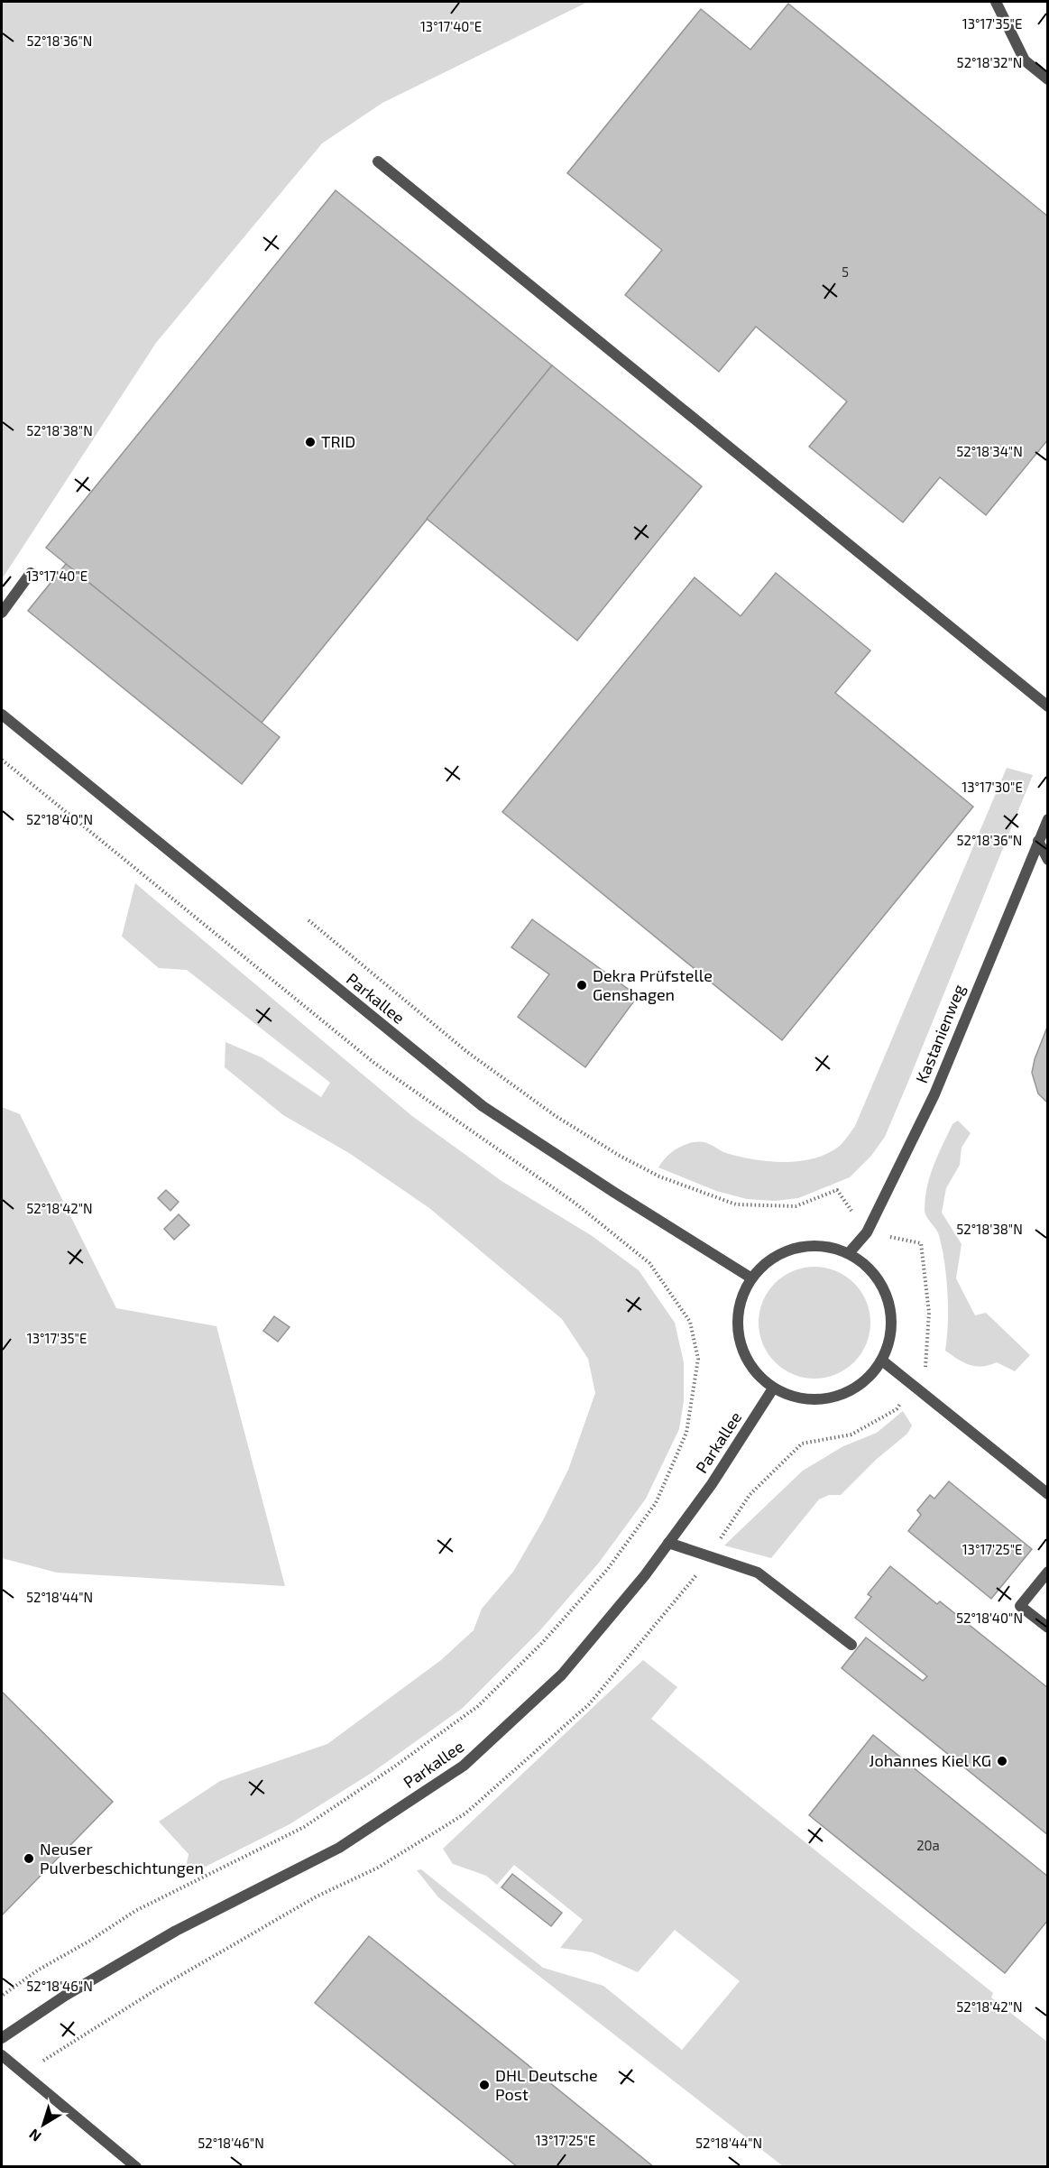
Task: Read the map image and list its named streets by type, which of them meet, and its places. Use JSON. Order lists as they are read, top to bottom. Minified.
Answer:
{"streets":{"street":["Parkallee","Kastanienweg"]},"crossings":[["Parkallee","Kastanienweg"]],"places":["TRID","Dekra Prüfstelle Genshagen","Johannes Kiel KG","Neuser Pulverbeschichtungen","DHL Deutsche Post"],"house_numbers":["5","20a"],"north":"bottom left","coordinates":["13°17'35\"E","13°17'40\"E","52°18'36\"N","52°18'32\"N","52°18'38\"N","52°18'34\"N","13°17'30\"E","52°18'40\"N","52°18'42\"N","13°17'25\"E","52°18'44\"N","52°18'46\"N"]}
